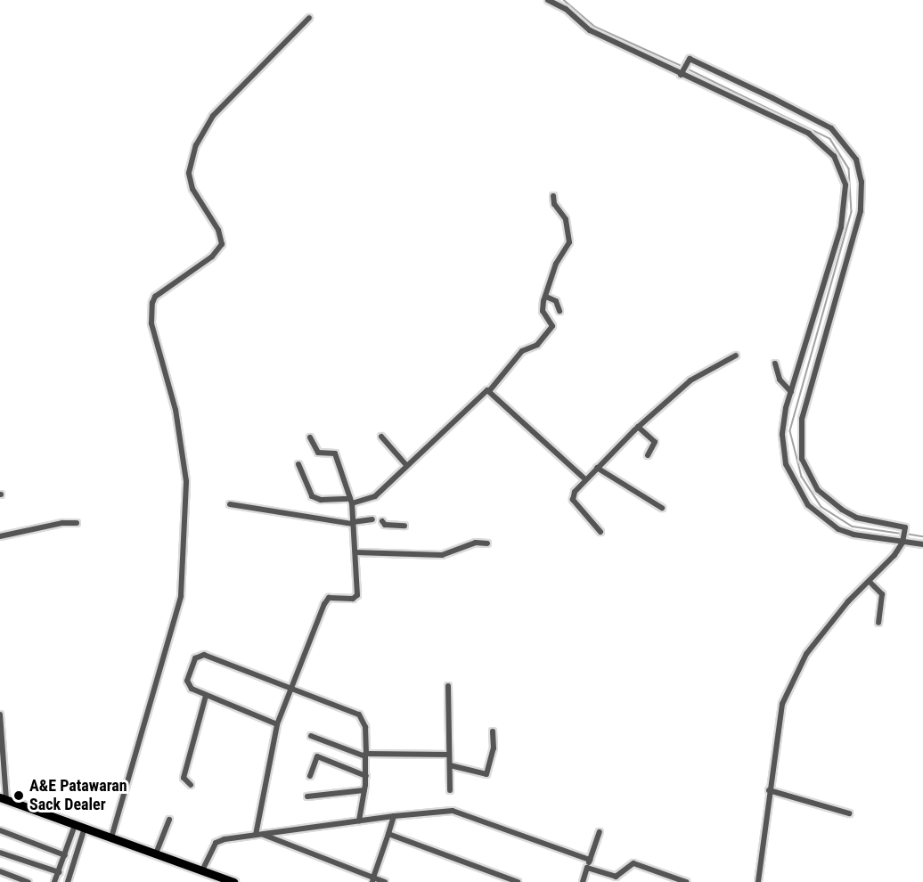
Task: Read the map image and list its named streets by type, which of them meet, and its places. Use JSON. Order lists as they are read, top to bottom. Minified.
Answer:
{"places":["A&E Patawaran Sack Dealer"]}
